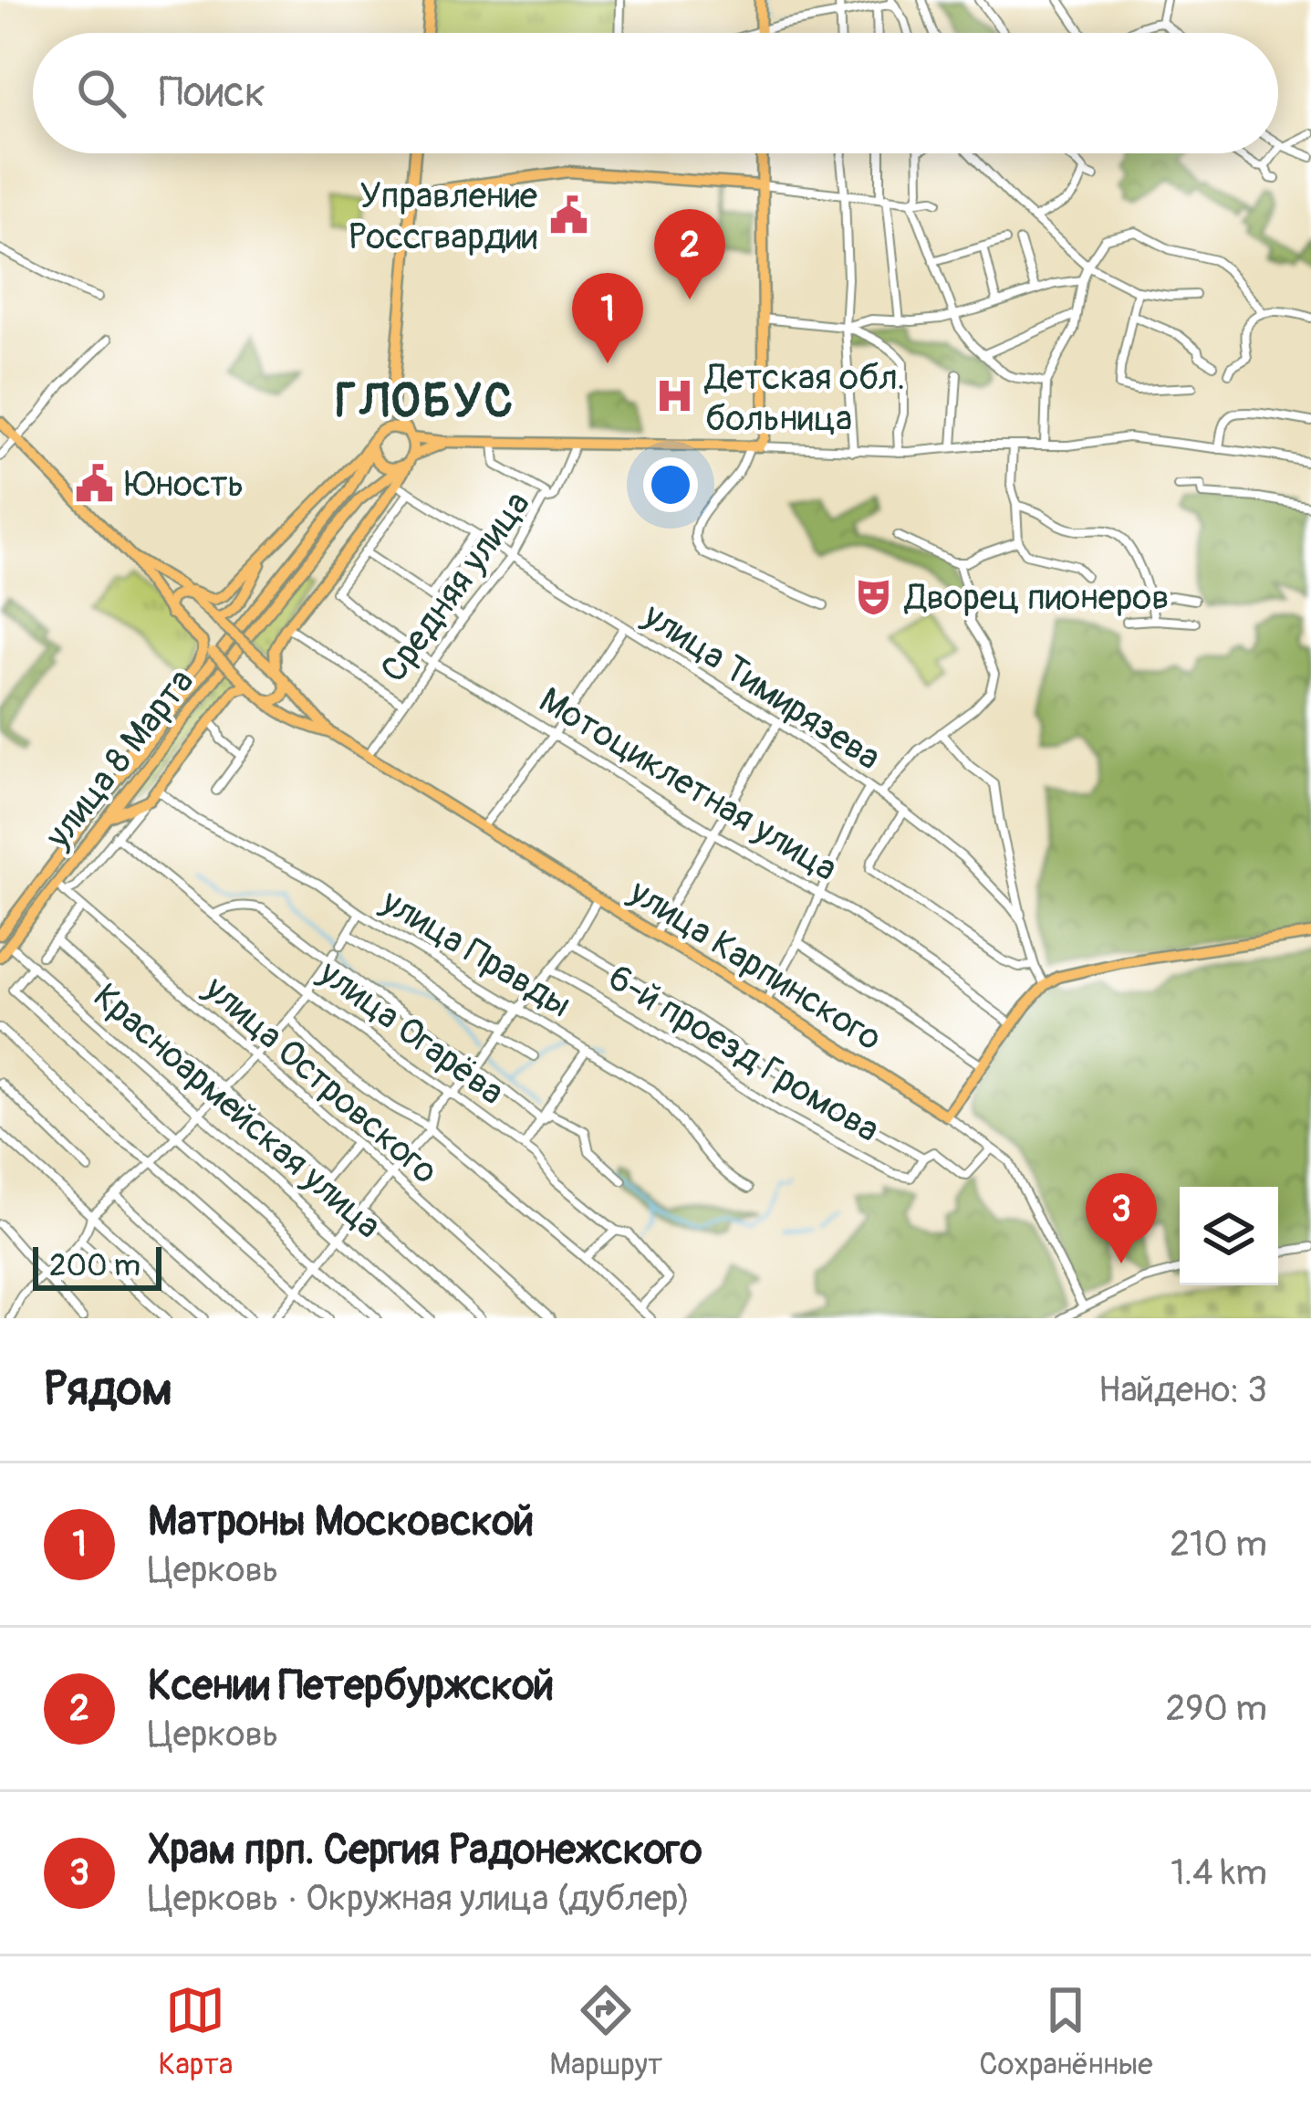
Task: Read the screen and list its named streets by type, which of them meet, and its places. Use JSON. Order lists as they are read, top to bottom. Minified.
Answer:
{"streets":{"main road":["улица 8 Марта","улица Карпинского"],"street":["Средняя улица","улица Тимирязева","Мотоциклетная улица","улица Правды","улица Огарёва","6-й проезд Громова","улица Островского","Красноармейская улица"]},"crossings":[["Средняя улица","улица Тимирязева"],["Средняя улица","Мотоциклетная улица"],["Средняя улица","улица Карпинского"],["улица 8 Марта","улица Карпинского"],["улица 8 Марта","улица Островского"],["улица 8 Марта","Красноармейская улица"]],"districts":["ГЛОБУС"],"places":{"public building":["Управление Россгвардии","Юность"],"hospital":["Детская обл. больница"],"theatre":["Дворец пионеров"]},"scale_bar":"200 m","page":{"search":"Поиск","pins":["2","1","3"],"scale":"200 m","heading":["Рядом","Найдено: 3"],"list":[{"mark":"1","name":"Матроны Московской","note":"Церковь","value":"210 m"},{"mark":"2","name":"Ксении Петербуржской","note":"Церковь","value":"290 m"},{"mark":"3","name":"Храм прп. Сергия Радонежского","note":"Церковь · Окружная улица (дублер)","value":"1.4 km"}],"nav":["Карта","Маршрут","Сохранённые"]}}
